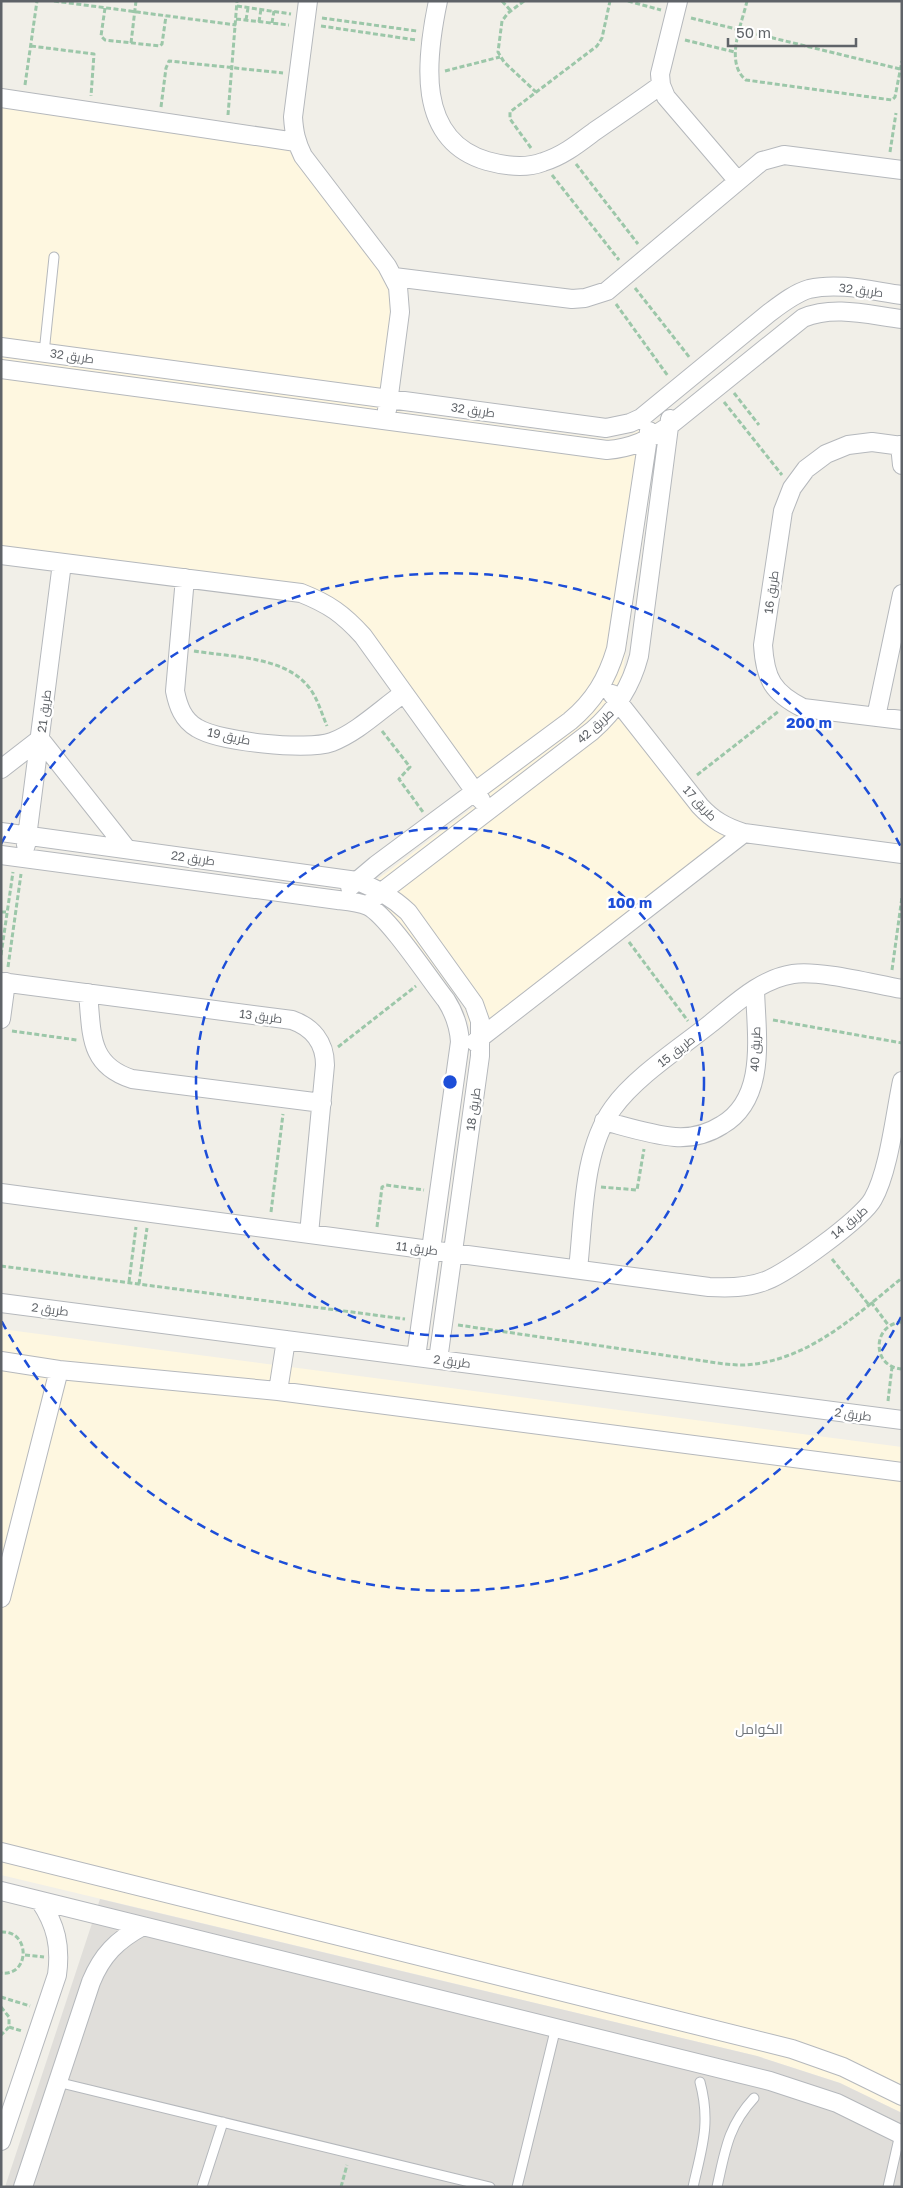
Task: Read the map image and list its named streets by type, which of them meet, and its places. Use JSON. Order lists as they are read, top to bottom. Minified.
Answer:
{"streets":{"street":["طريق 32","طريق 16","طريق 21","طريق 42","طريق 19","طريق 17","طريق 22","طريق 13","طريق 40","طريق 15","طريق 18","طريق 14","طريق 11","طريق 2"]},"crossings":[["طريق 32","طريق 42"],["طريق 21","طريق 22"],["طريق 42","طريق 17"],["طريق 42","طريق 22"],["طريق 42","طريق 18"],["طريق 22","طريق 18"],["طريق 13","طريق 11"],["طريق 40","طريق 15"],["طريق 15","طريق 11"],["طريق 18","طريق 11"],["طريق 18","طريق 2"],["طريق 14","طريق 11"]],"districts":["الكوامل"],"scale_bar":"50 m","rings":["200 m","100 m"]}
